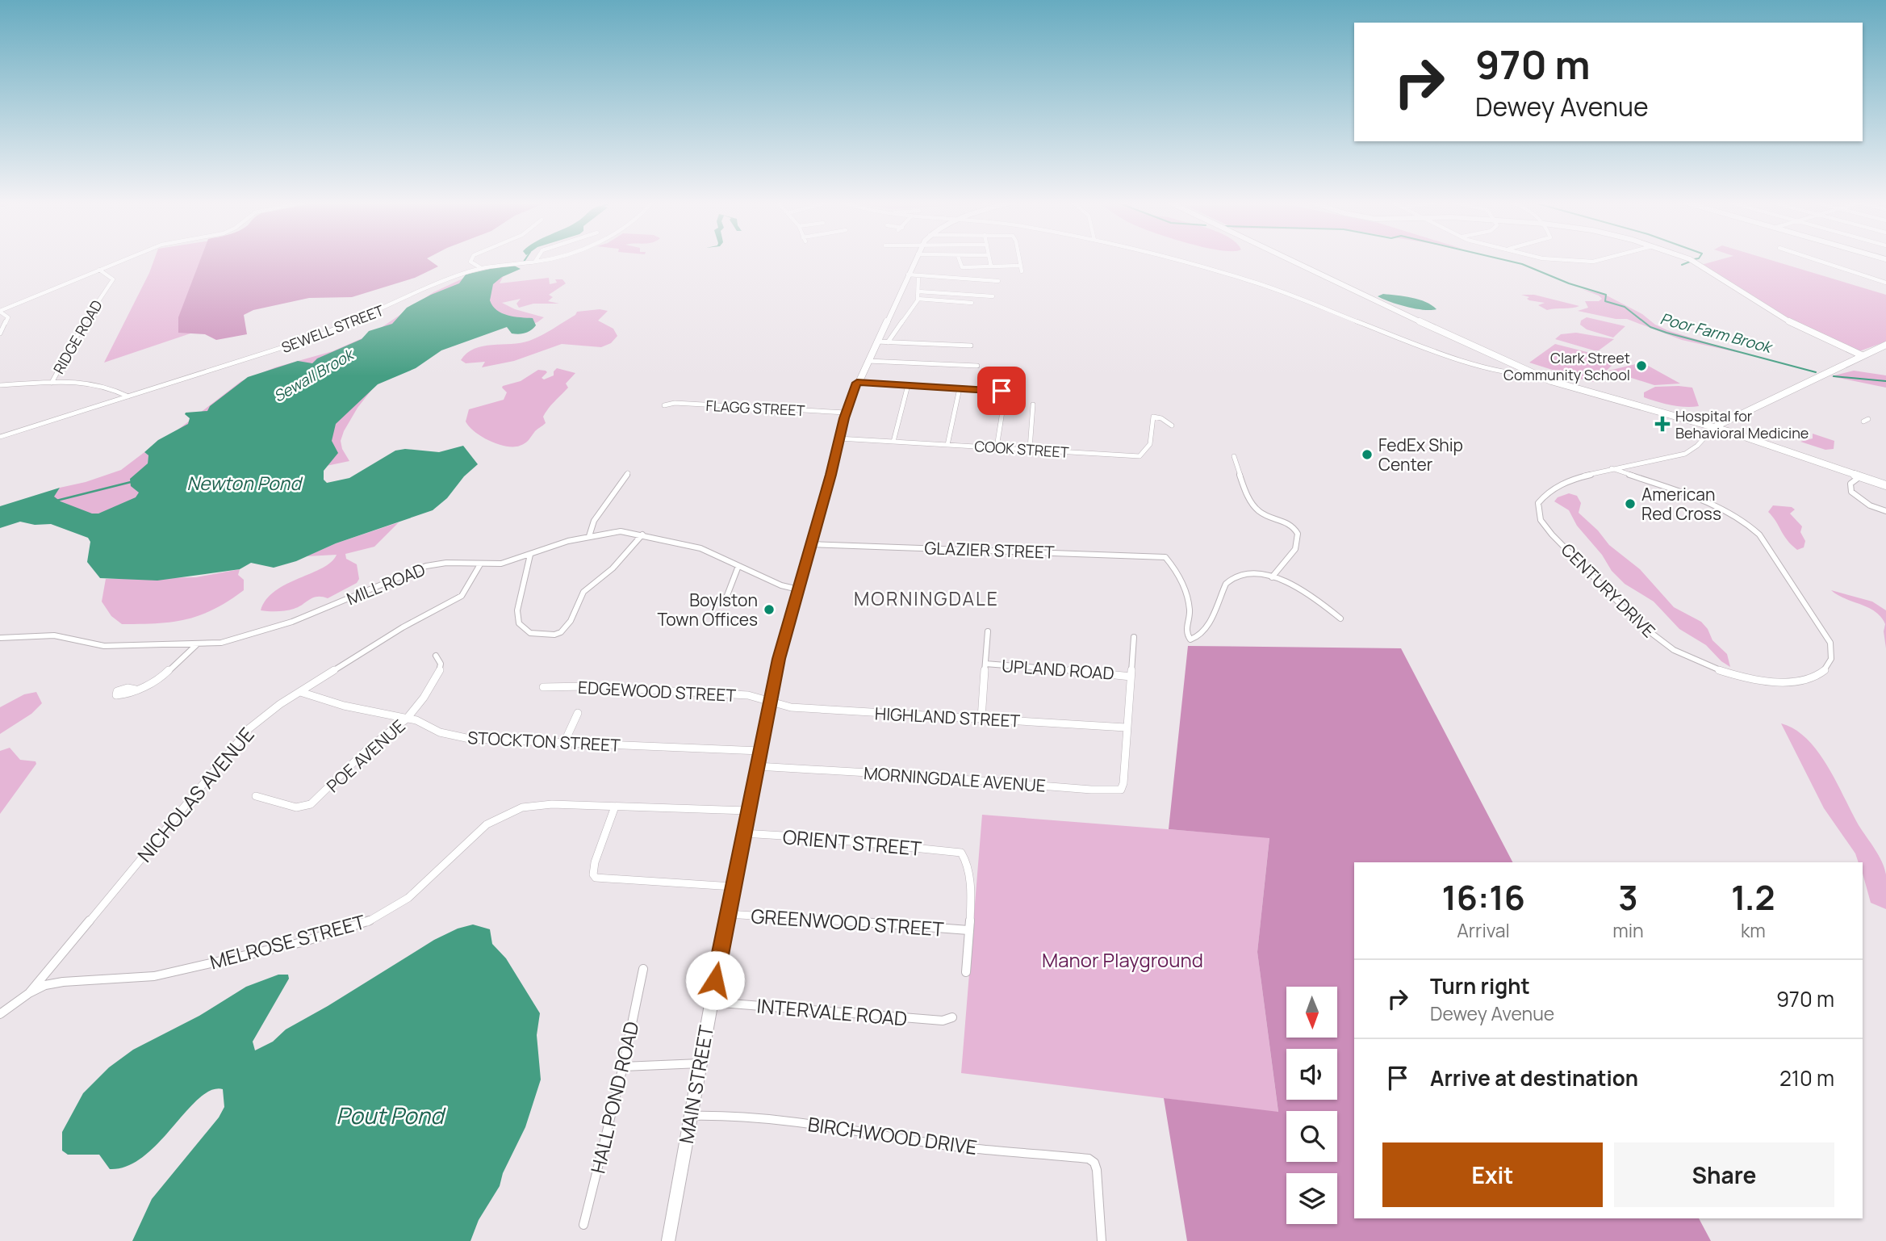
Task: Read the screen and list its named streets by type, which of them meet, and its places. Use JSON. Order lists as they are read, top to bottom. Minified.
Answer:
{"streets":{"main road":["MAIN STREET"],"street":["SEWELL STREET","RIDGE ROAD","FLAGG STREET","COOK STREET","GLAZIER STREET","MILL ROAD","CENTURY DRIVE","UPLAND ROAD","EDGEWOOD STREET","HIGHLAND STREET","STOCKTON STREET","POE AVENUE","MORNINGDALE AVENUE","NICHOLAS AVENUE","ORIENT STREET","GREENWOOD STREET","MELROSE STREET","INTERVALE ROAD","HALL POND ROAD","BIRCHWOOD DRIVE"]},"crossings":[["FLAGG STREET","MAIN STREET"],["COOK STREET","MAIN STREET"],["GLAZIER STREET","MAIN STREET"],["MILL ROAD","NICHOLAS AVENUE"],["MILL ROAD","MAIN STREET"],["EDGEWOOD STREET","HIGHLAND STREET"],["EDGEWOOD STREET","MAIN STREET"],["HIGHLAND STREET","MORNINGDALE AVENUE"],["HIGHLAND STREET","MAIN STREET"],["STOCKTON STREET","POE AVENUE"],["STOCKTON STREET","NICHOLAS AVENUE"],["STOCKTON STREET","MAIN STREET"],["MORNINGDALE AVENUE","MAIN STREET"],["NICHOLAS AVENUE","MELROSE STREET"],["ORIENT STREET","GREENWOOD STREET"],["ORIENT STREET","MAIN STREET"],["GREENWOOD STREET","MAIN STREET"],["MELROSE STREET","MAIN STREET"],["INTERVALE ROAD","MAIN STREET"],["MAIN STREET","BIRCHWOOD DRIVE"]],"districts":["MORNINGDALE"],"water":["Poor Farm Brook","Sewall Brook","Newton Pond","Pout Pond"],"parks":["Manor Playground"],"places":{"other":["Clark Street Community School","FedEx Ship Center","American Red Cross","Boylston Town Offices"],"health":["Hospital for Behavioral Medicine"]},"north":"bottom","page":{"turn":["970 m","Dewey Avenue"],"eta":["16:16","Arrival","3","min","1.2","km"],"list":[{"name":"Turn right","note":"Dewey Avenue","value":"970 m"},{"name":"Arrive at destination","value":"210 m"}],"buttons":["Exit","Share"]}}
